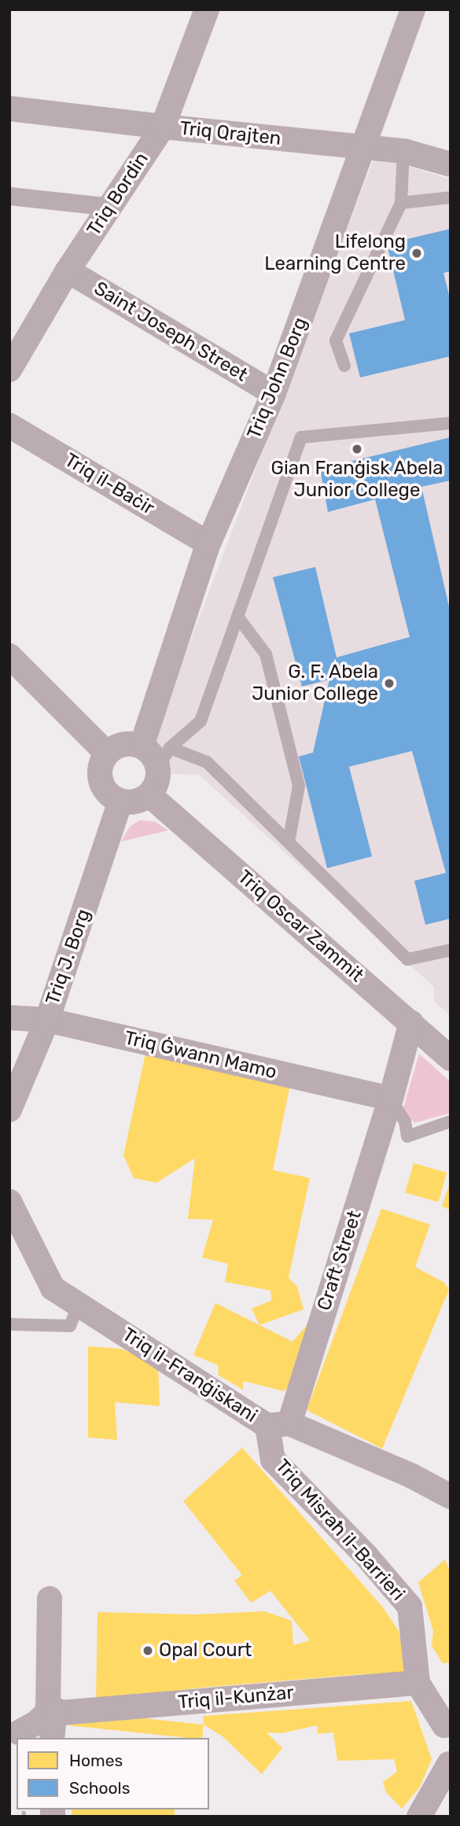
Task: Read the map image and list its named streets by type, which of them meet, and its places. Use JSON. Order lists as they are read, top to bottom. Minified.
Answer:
{"streets":{"street":["Triq Qrajten","Triq Bordin","Saint Joseph Street","Triq John Borg","Triq il-Baċir","Triq Oscar Zammit","Triq J. Borg","Triq Ġwann Mamo","Craft Street","Triq il-Franġiskani","Triq Misraħ il-Barrieri","Triq il-Kunżar"]},"crossings":[["Triq Qrajten","Triq Bordin"],["Triq Qrajten","Triq John Borg"],["Triq Bordin","Saint Joseph Street"],["Saint Joseph Street","Triq John Borg"],["Triq John Borg","Triq il-Baċir"],["Triq John Borg","Triq Oscar Zammit"],["Triq John Borg","Triq J. Borg"],["Triq Oscar Zammit","Triq J. Borg"],["Triq Oscar Zammit","Craft Street"],["Triq J. Borg","Triq Ġwann Mamo"],["Triq Ġwann Mamo","Craft Street"],["Craft Street","Triq il-Franġiskani"],["Craft Street","Triq Misraħ il-Barrieri"],["Triq il-Franġiskani","Triq Misraħ il-Barrieri"],["Triq Misraħ il-Barrieri","Triq il-Kunżar"]],"places":["Lifelong Learning Centre","Gian Franġisk Abela Junior College","G. F. Abela Junior College","Opal Court"],"legend":["Homes","Schools"]}
